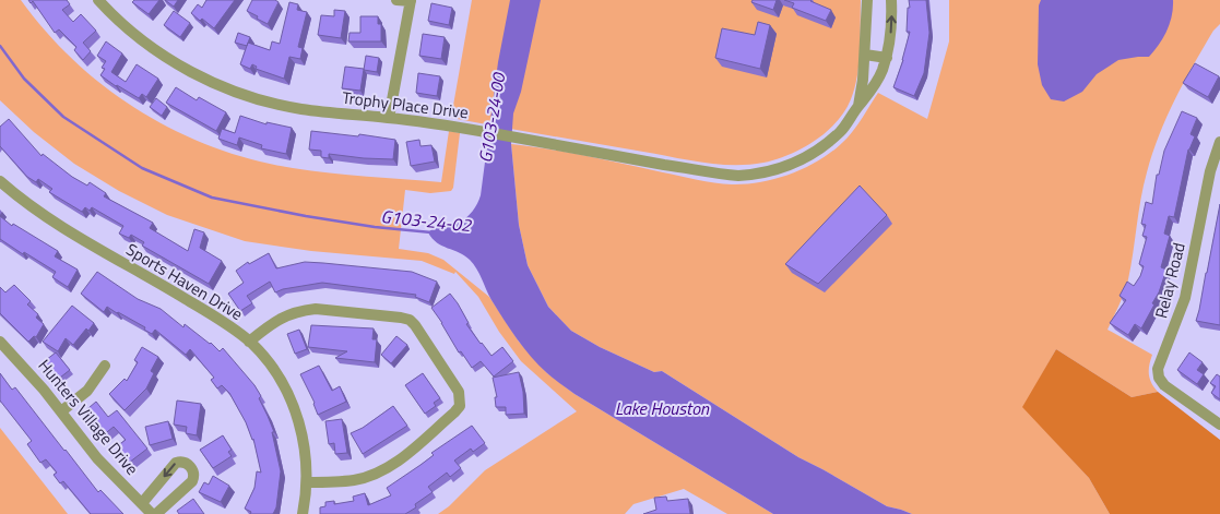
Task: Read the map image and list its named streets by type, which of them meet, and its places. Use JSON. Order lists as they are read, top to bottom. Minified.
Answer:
{"streets":{"street":["Trophy Place Drive","Relay Road","Sports Haven Drive","Hunters Village Drive"]},"water":["G103-24-00","G103-24-02","Lake Houston"]}
